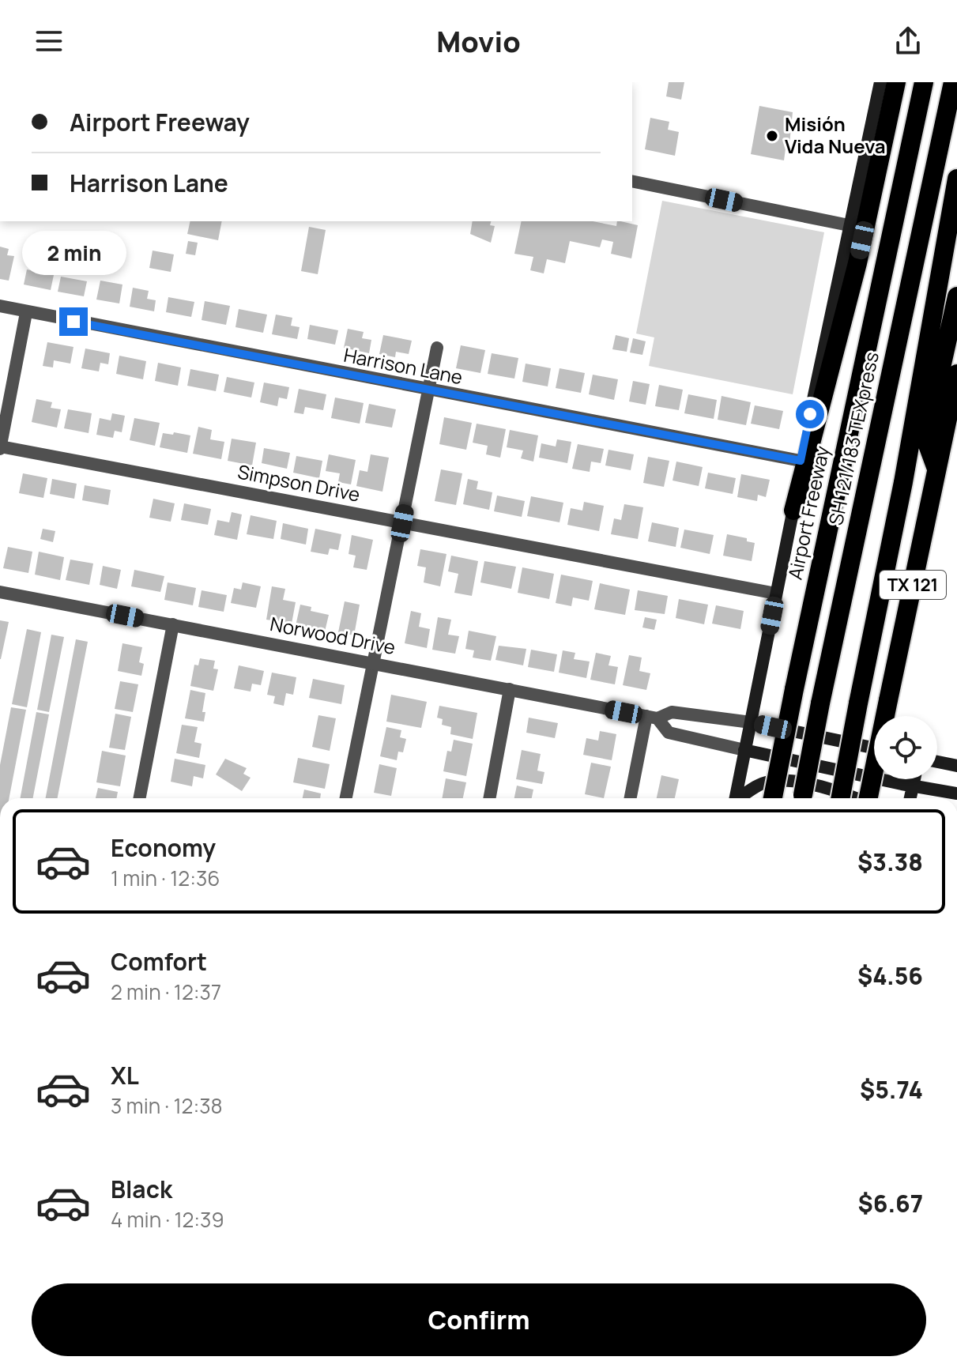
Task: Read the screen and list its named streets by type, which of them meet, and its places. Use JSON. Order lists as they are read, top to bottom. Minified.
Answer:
{"streets":{"highway":["SH 121/183 TEXpress","Airport Freeway","TX 121"],"main road":["Norwood Drive"],"street":["Harrison Lane","Simpson Drive"]},"crossings":[["Harrison Lane","Airport Freeway"],["Simpson Drive","Airport Freeway"],["Airport Freeway","Norwood Drive"]],"places":["Misión Vida Nueva"],"page":{"header":"Movio","banner":["Airport Freeway","Harrison Lane"],"bubble":"2 min","list":[{"name":"Economy","note":"1 min · 12:36","value":"$3.38"},{"name":"Comfort","note":"2 min · 12:37","value":"$4.56"},{"name":"XL","note":"3 min · 12:38","value":"$5.74"},{"name":"Black","note":"4 min · 12:39","value":"$6.67"}],"buttons":"Confirm"}}
